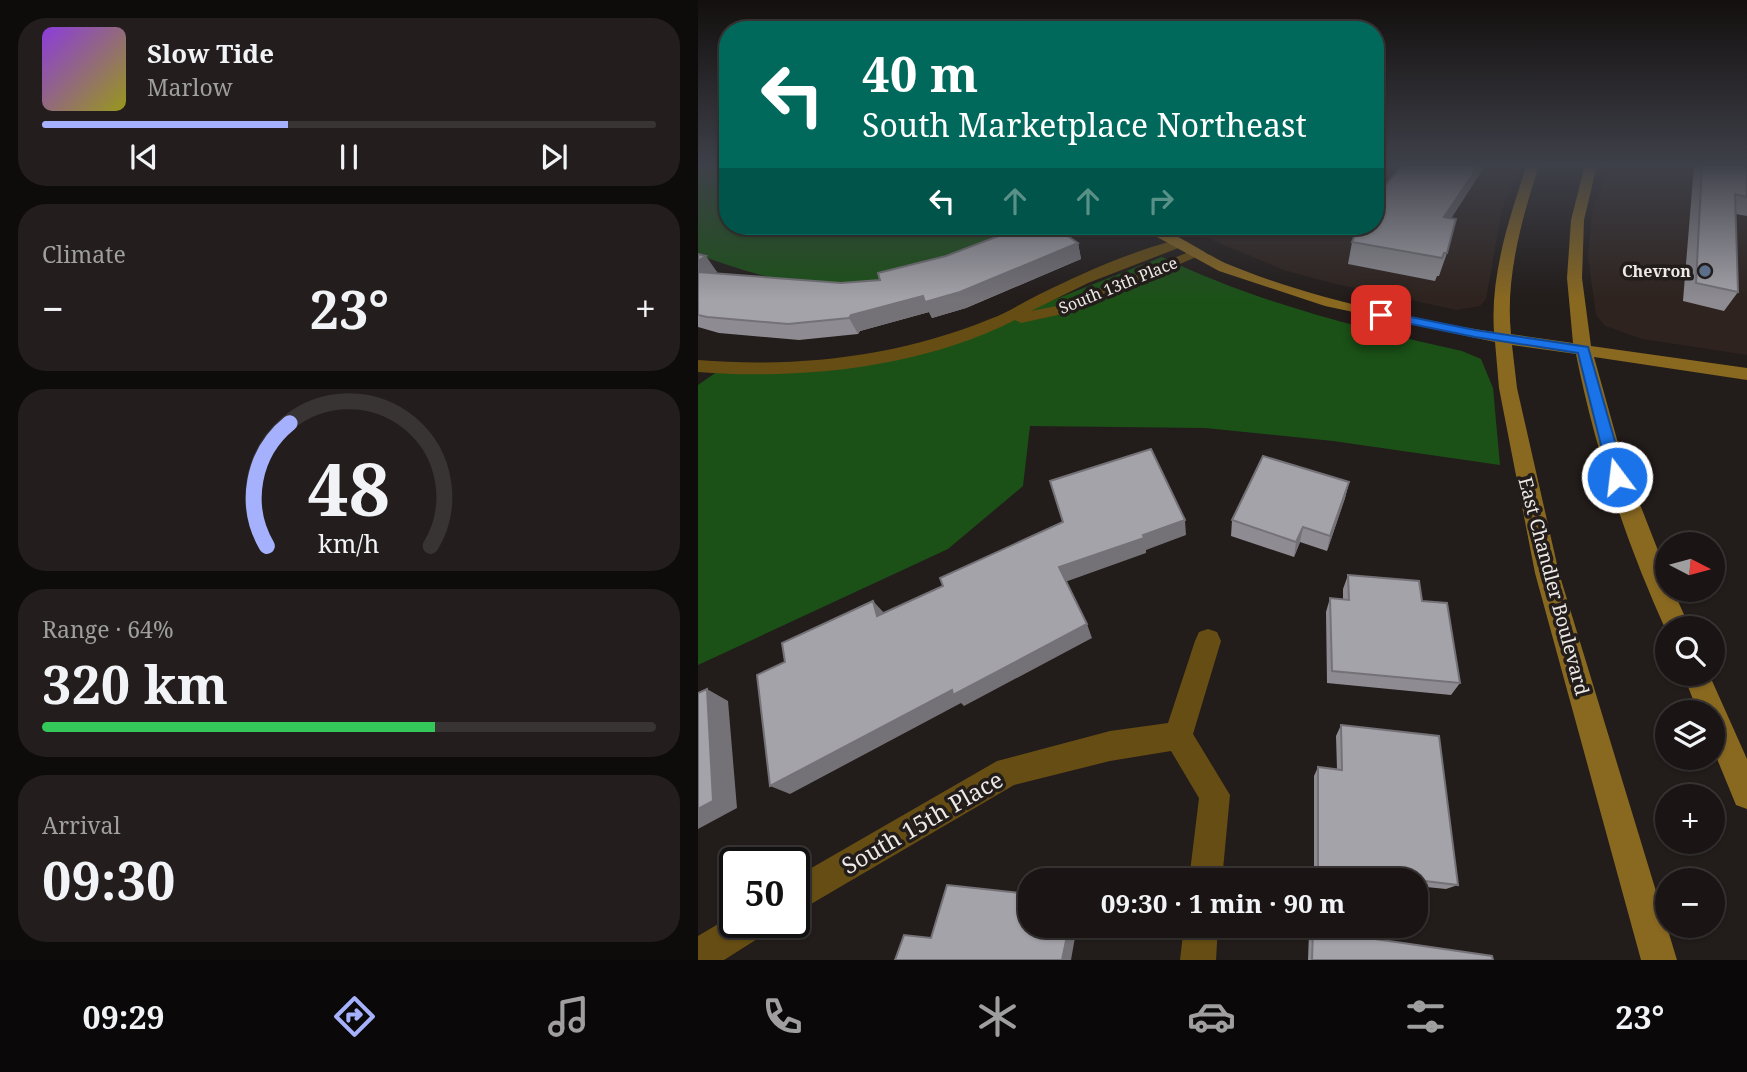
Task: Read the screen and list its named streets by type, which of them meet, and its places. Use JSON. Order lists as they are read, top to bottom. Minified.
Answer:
{"streets":{"main road":["East Chandler Boulevard"],"street":["South 13th Place","South 15th Place"]},"places":["Chevron"],"north":"right","page":{"turn":["40 m","South Marketplace Northeast"],"song":["Slow Tide","Marlow"],"tile":["Climate",["Range · 64%","320 km"],["Arrival","09:30"]],"heat":["−","23°","+"],"map_buttons":["+","−"],"limit":"50","trip":"09:30 · 1 min · 90 m","tabs":["09:29","23°"],"gauge":["48","km/h"]}}
